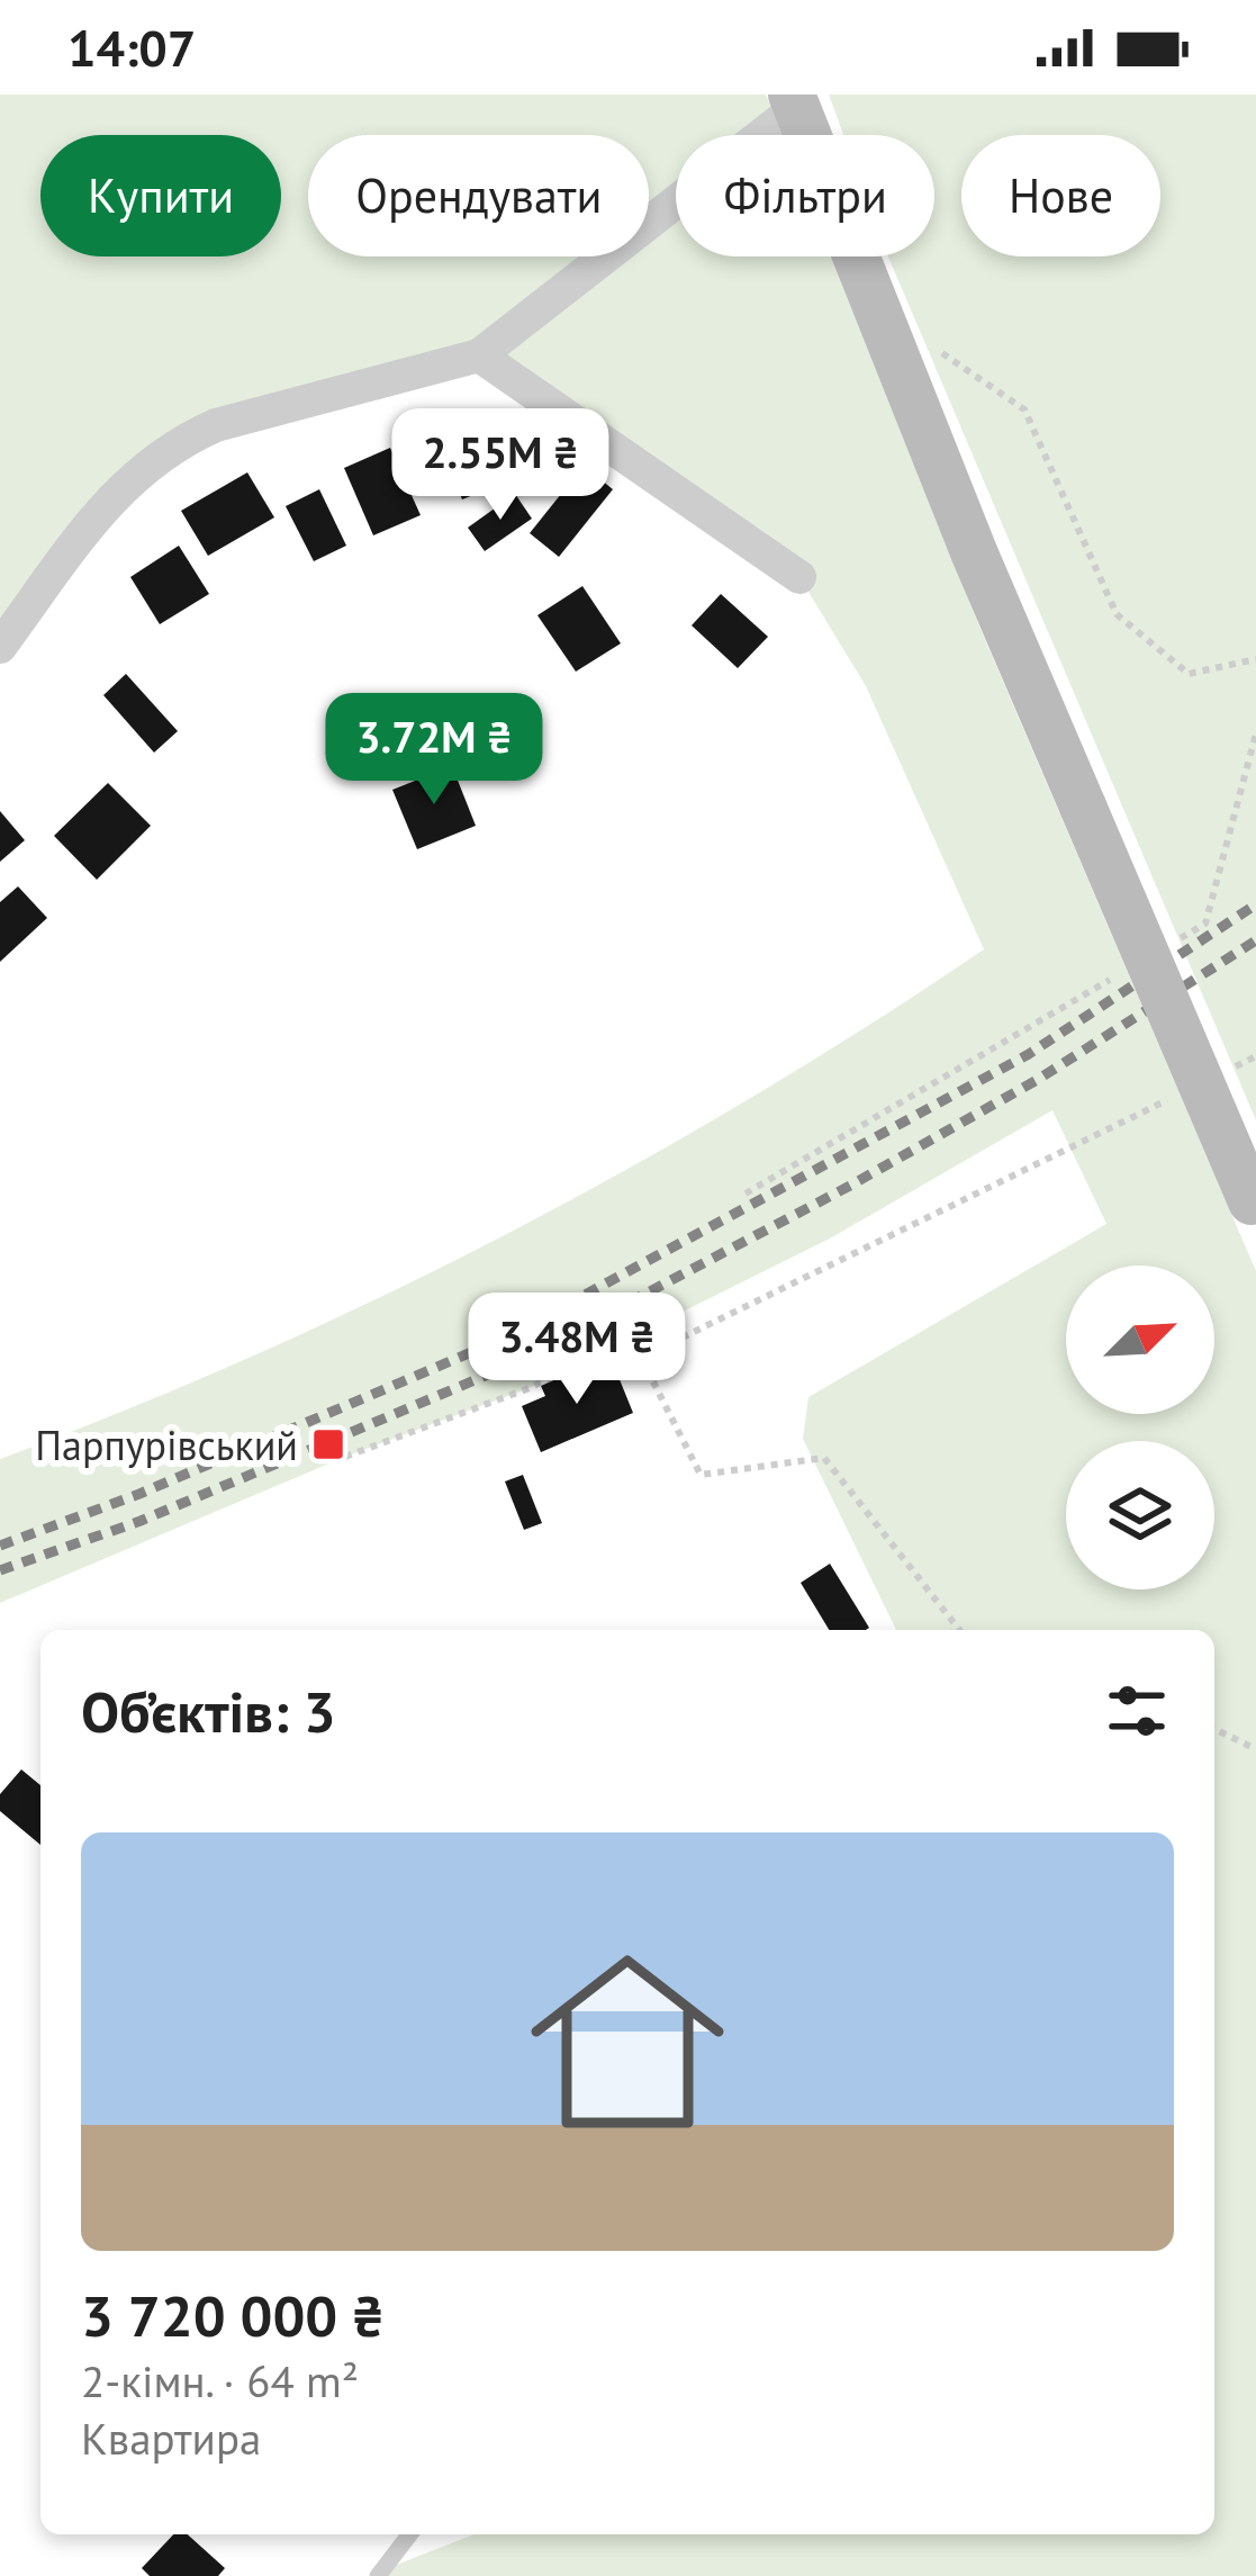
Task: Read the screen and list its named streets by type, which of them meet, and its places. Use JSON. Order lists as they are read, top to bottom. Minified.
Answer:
{"places":{"transit":["Парпурівський"]},"north":"top right","page":{"status":"14:07","chip":["Купити","Орендувати","Фільтри","Нове"],"price":["2.55M ₴","3.72M ₴","3.48M ₴"],"heading":"Об’єктів: 3","list":[{"name":"3 720 000 ₴","note":"2-кімн. · 64 m² · Квартира"}]}}
